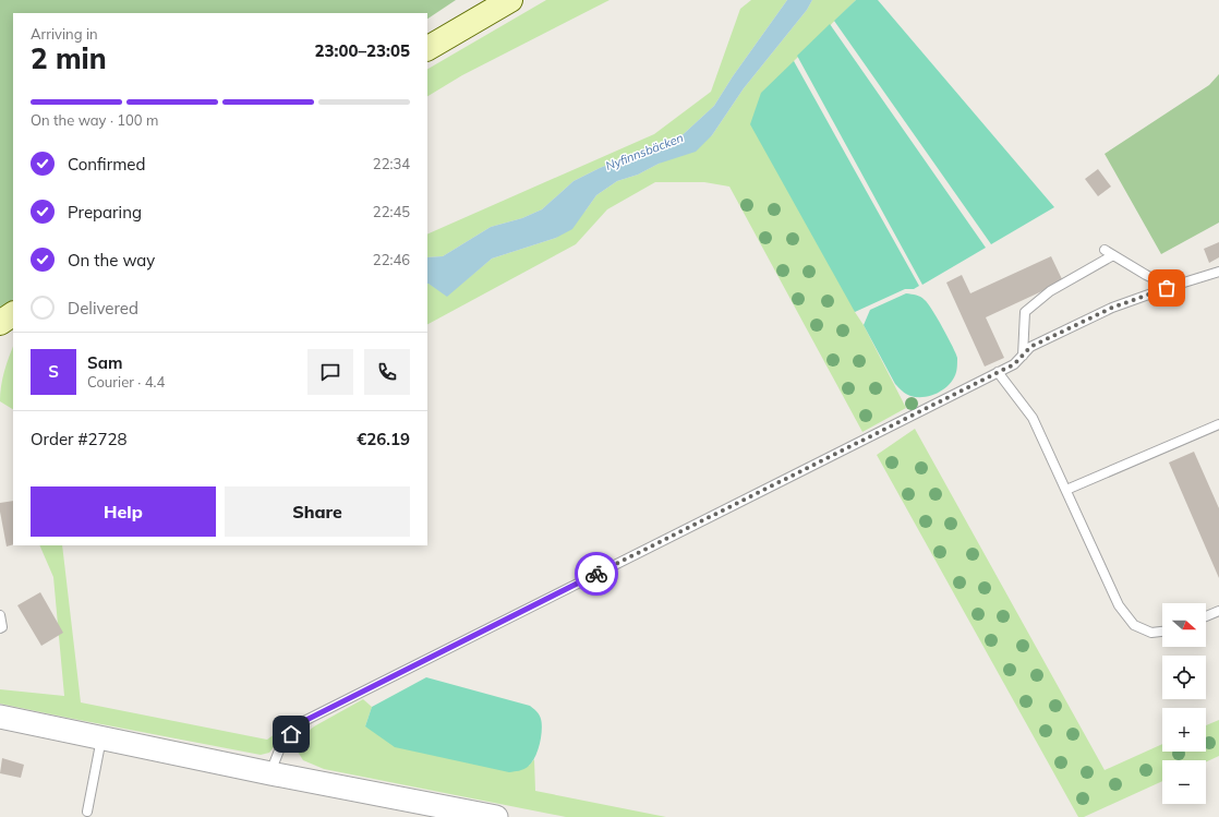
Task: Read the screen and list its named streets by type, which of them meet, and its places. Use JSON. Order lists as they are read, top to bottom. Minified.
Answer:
{"water":["Nyfinnsbäcken"],"north":"right","page":{"heading":["2 min","Arriving in","23:00–23:05"],"panel":["Sam","Courier · 4.4","Order #2728","€26.19"],"bar":"On the way · 100 m","list":[["Confirmed","22:34"],["Preparing","22:45"],["On the way","22:46"],"Delivered"],"round":"S","buttons":["Help","Share"],"map_buttons":["+","−"]}}
